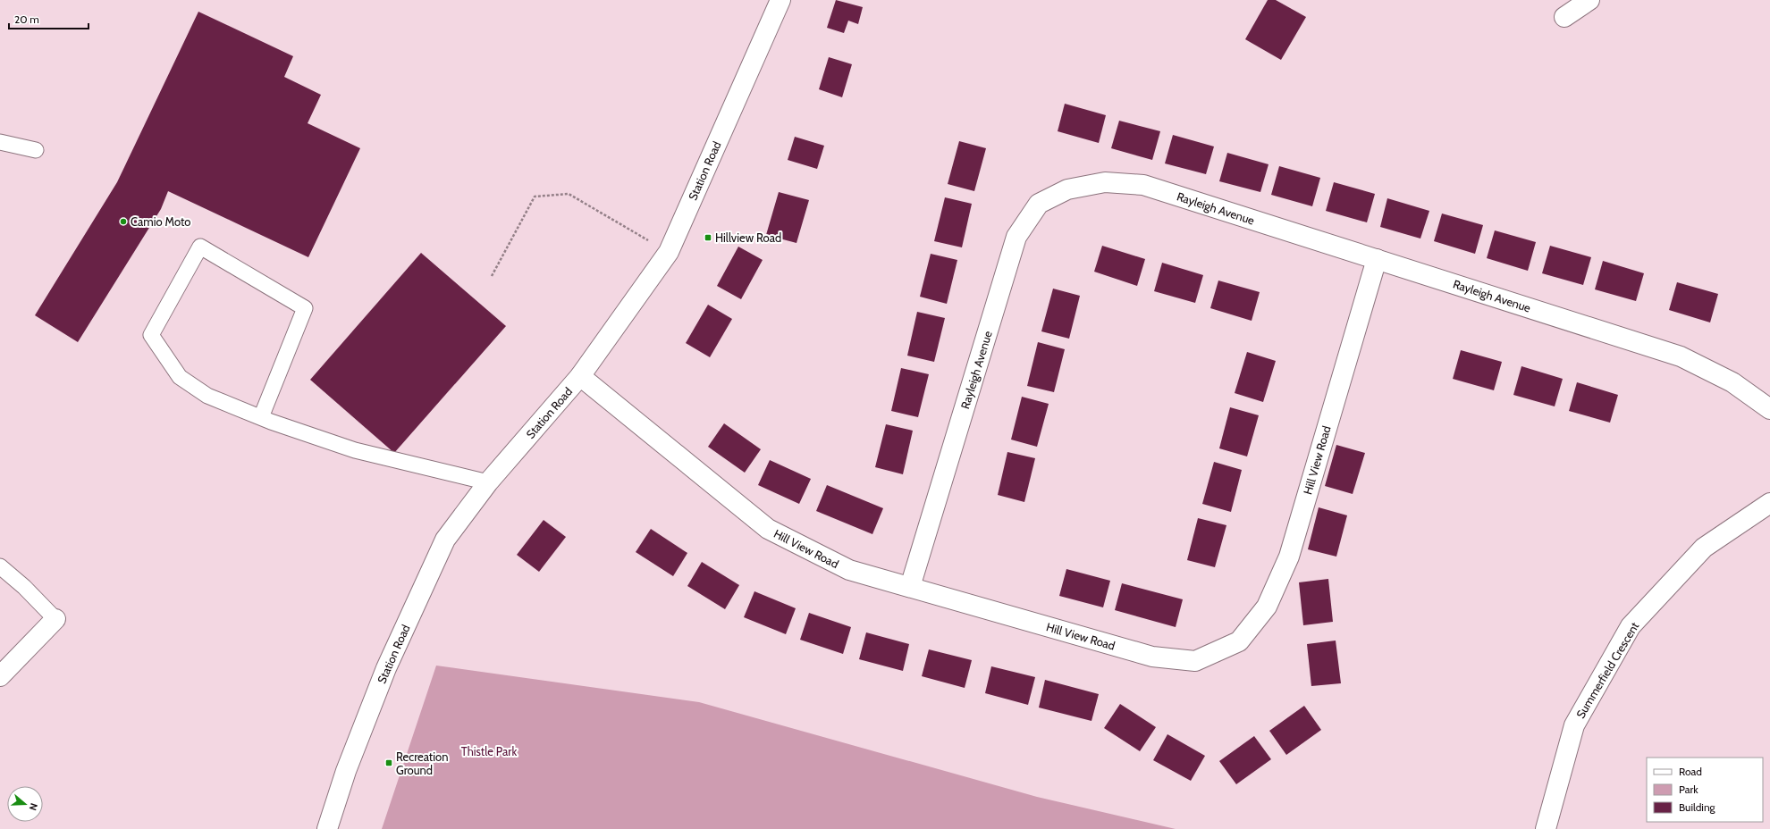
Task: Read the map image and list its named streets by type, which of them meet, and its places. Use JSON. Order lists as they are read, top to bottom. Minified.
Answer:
{"streets":{"street":["Station Road","Rayleigh Avenue","Hill View Road","Summerfield Crescent"]},"crossings":[["Station Road","Hill View Road"],["Rayleigh Avenue","Hill View Road"]],"parks":["Thistle Park"],"places":{"other":["Camio Moto"],"transit":["Hillview Road","Recreation Ground"]},"legend":["Road","Park","Building"],"scale_bar":"20 m","north":"right"}
